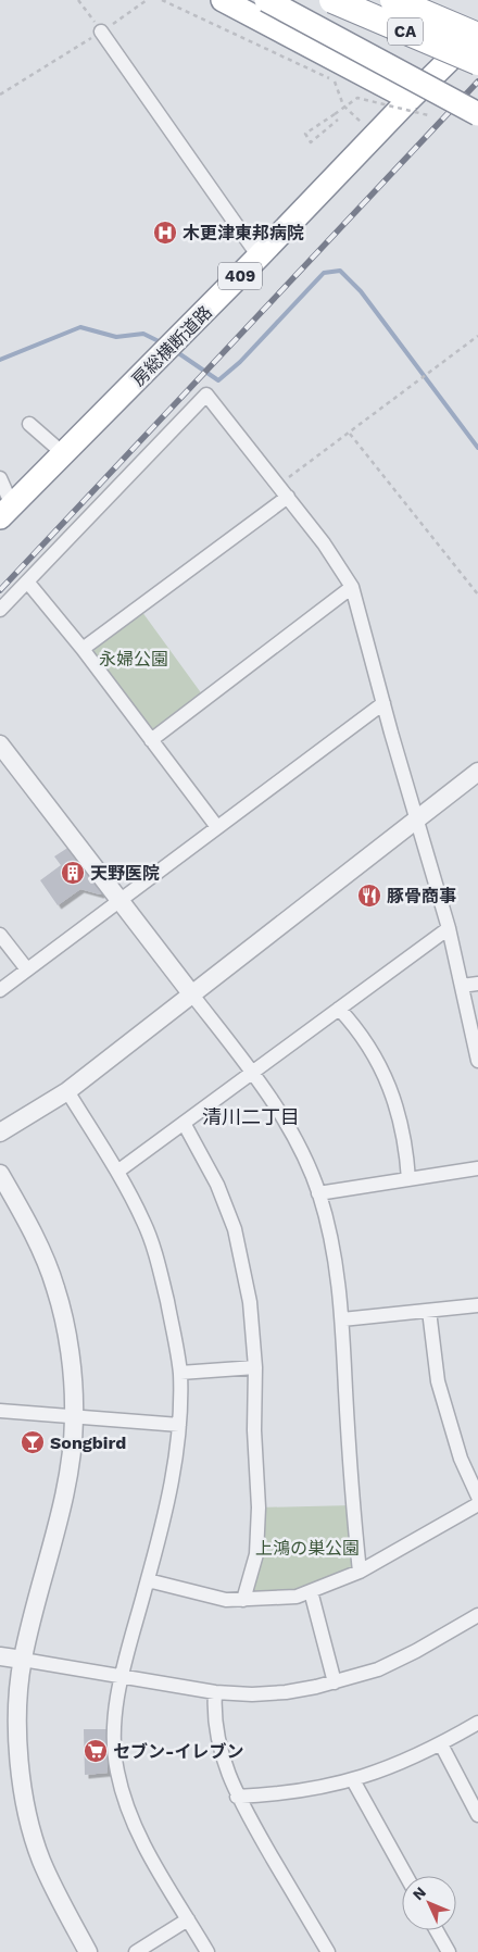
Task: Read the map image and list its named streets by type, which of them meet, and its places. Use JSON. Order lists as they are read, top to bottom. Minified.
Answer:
{"streets":{"highway":["CA","409","房総横断道路"]},"crossings":[["CA","房総横断道路"]],"districts":["清川二丁目"],"parks":["永婦公園","上鴻の巣公園"],"places":{"hospital":["木更津東邦病院"],"building":["天野医院"],"restaurant":["豚骨商事"],"bar":["Songbird"],"supermarket":["セブン-イレブン"]},"north":"top left"}
